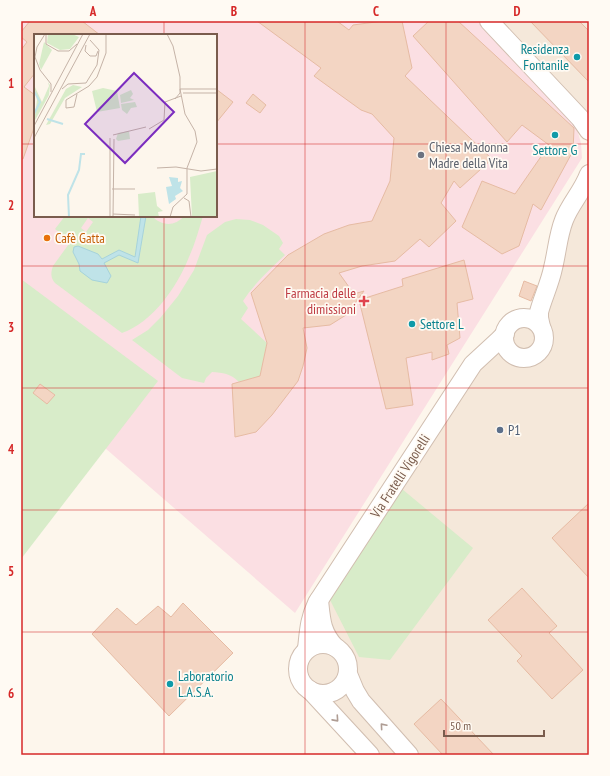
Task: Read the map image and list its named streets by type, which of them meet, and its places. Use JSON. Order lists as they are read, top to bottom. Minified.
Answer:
{"streets":{"street":["Via Fratelli Vigorelli"]},"places":{"other":["Residenza Fontanile","Settore G","Chiesa Madonna Madre della Vita","Cafè Gatta","Settore L","P1","Laboratorio L.A.S.A."],"health":["Farmacia delle dimissioni"]},"scale_bar":"50 m","grid":{"columns":["A","B","C","D"],"rows":["1","2","3","4","5","6"]}}
